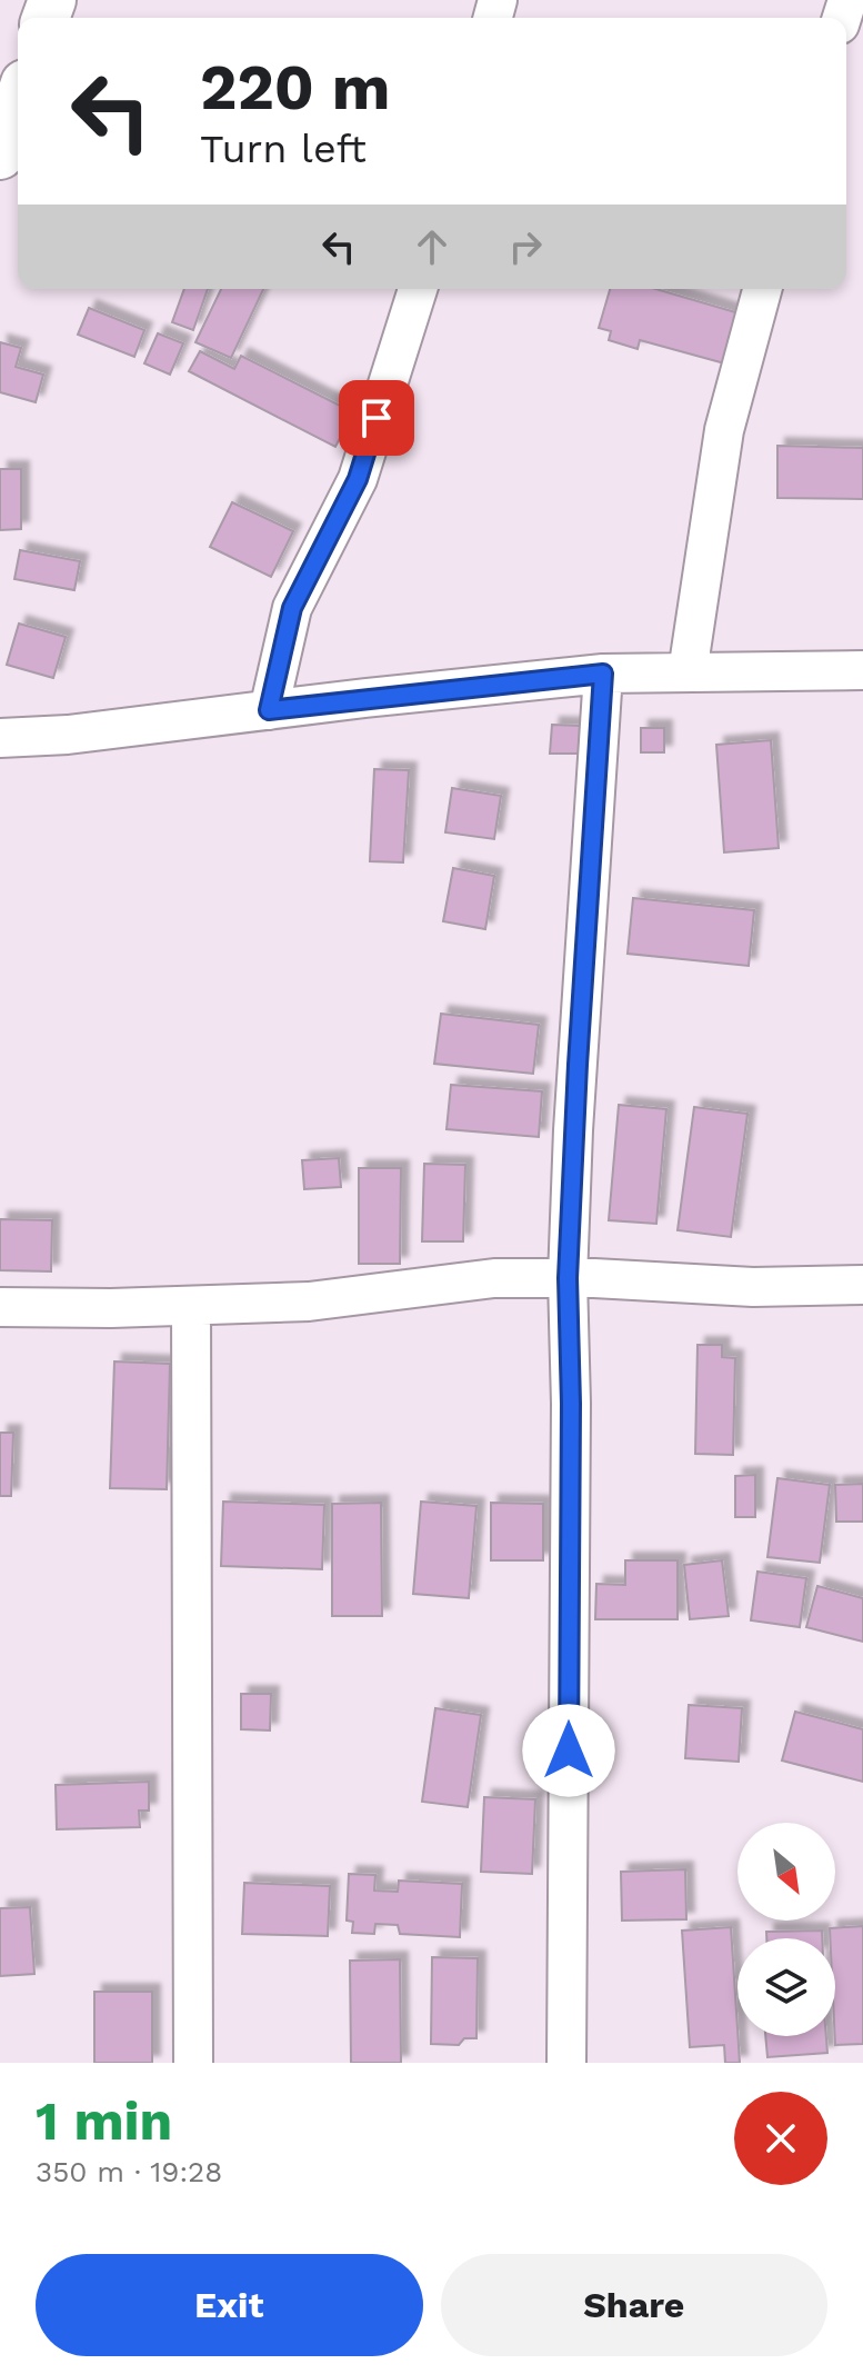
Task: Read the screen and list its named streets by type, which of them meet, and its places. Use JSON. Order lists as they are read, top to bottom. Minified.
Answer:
{"north":"bottom right","page":{"turn":["220 m","Turn left"],"heading":["1 min","350 m · 19:28"],"buttons":["Exit","Share"]}}
